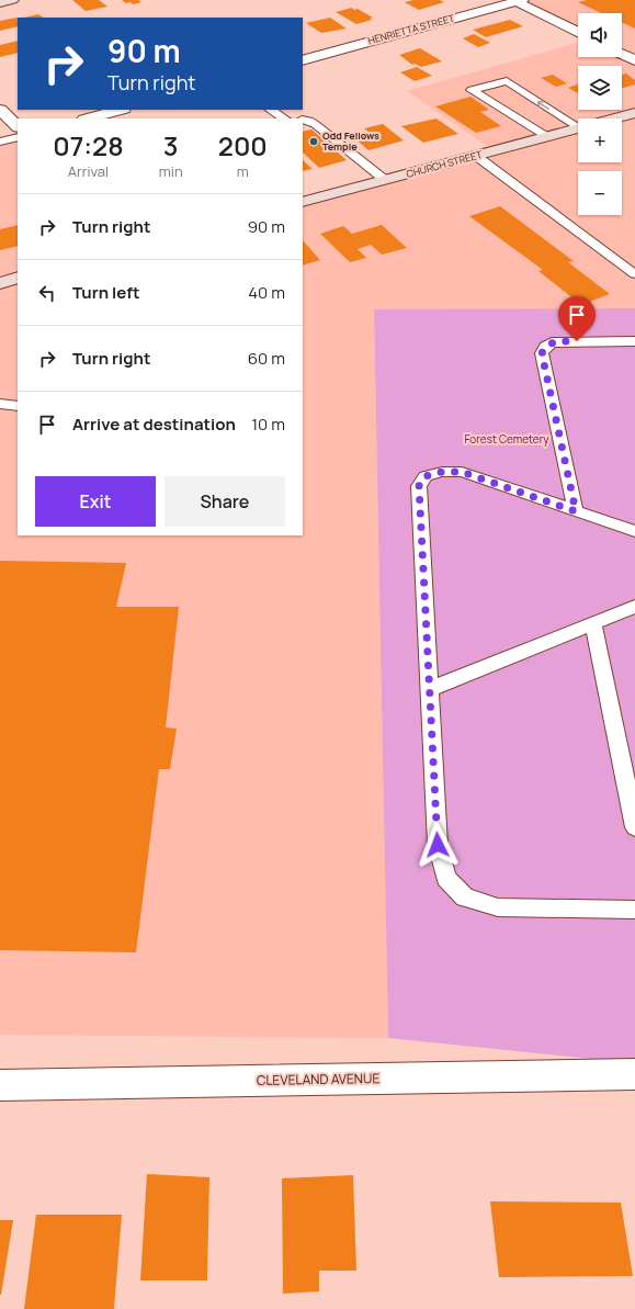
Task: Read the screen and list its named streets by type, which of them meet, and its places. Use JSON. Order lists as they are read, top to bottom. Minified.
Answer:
{"streets":{"main road":["CHURCH STREET"],"street":["HENRIETTA STREET","CLEVELAND AVENUE"]},"parks":["Forest Cemetery"],"places":["Odd Fellows Temple"],"page":{"map_buttons":["+","−"],"turn":["90 m","Turn right"],"eta":["07:28","Arrival","3","min","200","m"],"list":[{"name":"Turn right","value":"90 m"},{"name":"Turn left","value":"40 m"},{"name":"Turn right","value":"60 m"},{"name":"Arrive at destination","value":"10 m"}],"buttons":["Exit","Share"]}}
